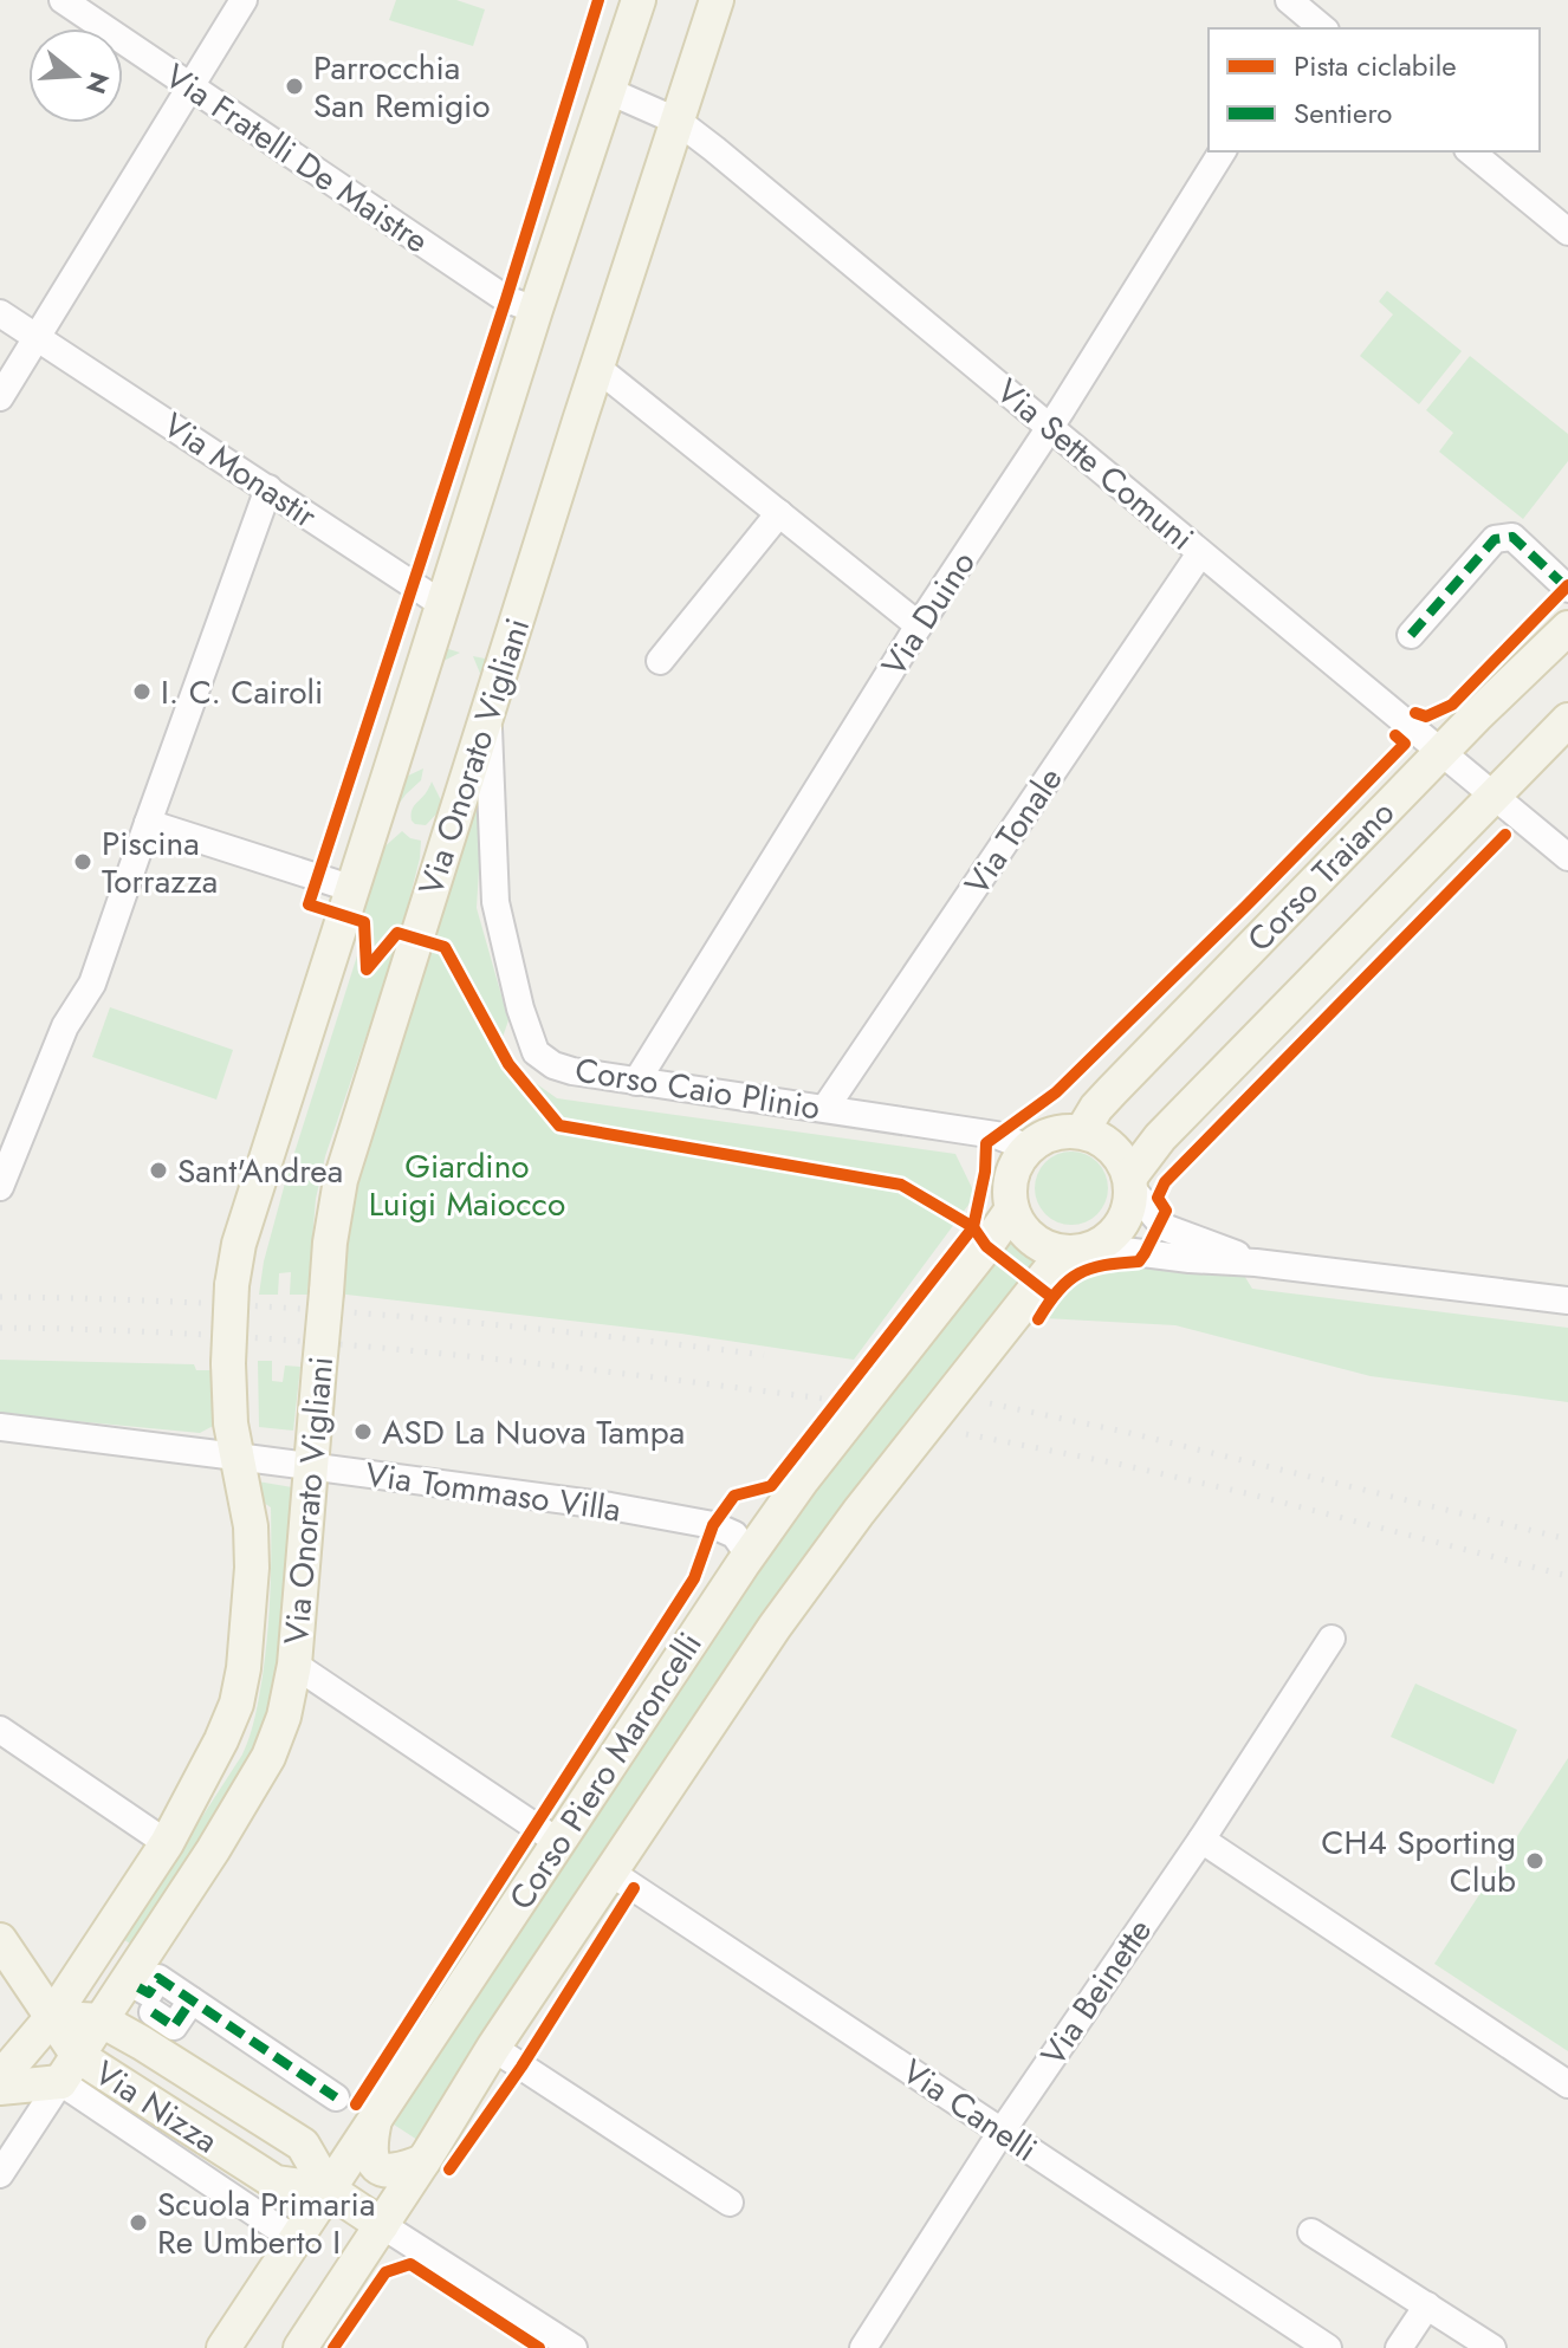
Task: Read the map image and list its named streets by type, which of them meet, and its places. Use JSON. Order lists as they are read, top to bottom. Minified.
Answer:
{"streets":{"main road":["Via Onorato Vigliani","Corso Traiano","Corso Piero Maroncelli","Via Nizza"],"street":["Via Fratelli De Maistre","Via Sette Comuni","Via Monastir","Via Duino","Via Tonale","Corso Caio Plinio","Via Tommaso Villa","Via Beinette","Via Canelli"]},"crossings":[["Via Fratelli De Maistre","Via Onorato Vigliani"],["Via Sette Comuni","Via Duino"],["Via Sette Comuni","Via Onorato Vigliani"],["Via Sette Comuni","Via Tonale"],["Via Sette Comuni","Corso Traiano"],["Via Monastir","Via Onorato Vigliani"],["Via Duino","Corso Caio Plinio"],["Via Onorato Vigliani","Corso Caio Plinio"],["Via Onorato Vigliani","Via Tommaso Villa"],["Via Onorato Vigliani","Via Nizza"],["Via Tonale","Corso Caio Plinio"],["Corso Traiano","Corso Caio Plinio"],["Corso Traiano","Corso Piero Maroncelli"],["Corso Caio Plinio","Corso Piero Maroncelli"],["Via Tommaso Villa","Corso Piero Maroncelli"],["Corso Piero Maroncelli","Via Nizza"],["Corso Piero Maroncelli","Via Canelli"],["Via Beinette","Via Canelli"]],"parks":["Giardino Luigi Maiocco"],"places":["Parrocchia San Remigio","I. C. Cairoli","Piscina Torrazza","Sant'Andrea","ASD La Nuova Tampa","CH4 Sporting Club","Scuola Primaria Re Umberto I"],"legend":["Pista ciclabile","Sentiero"],"north":"right"}
